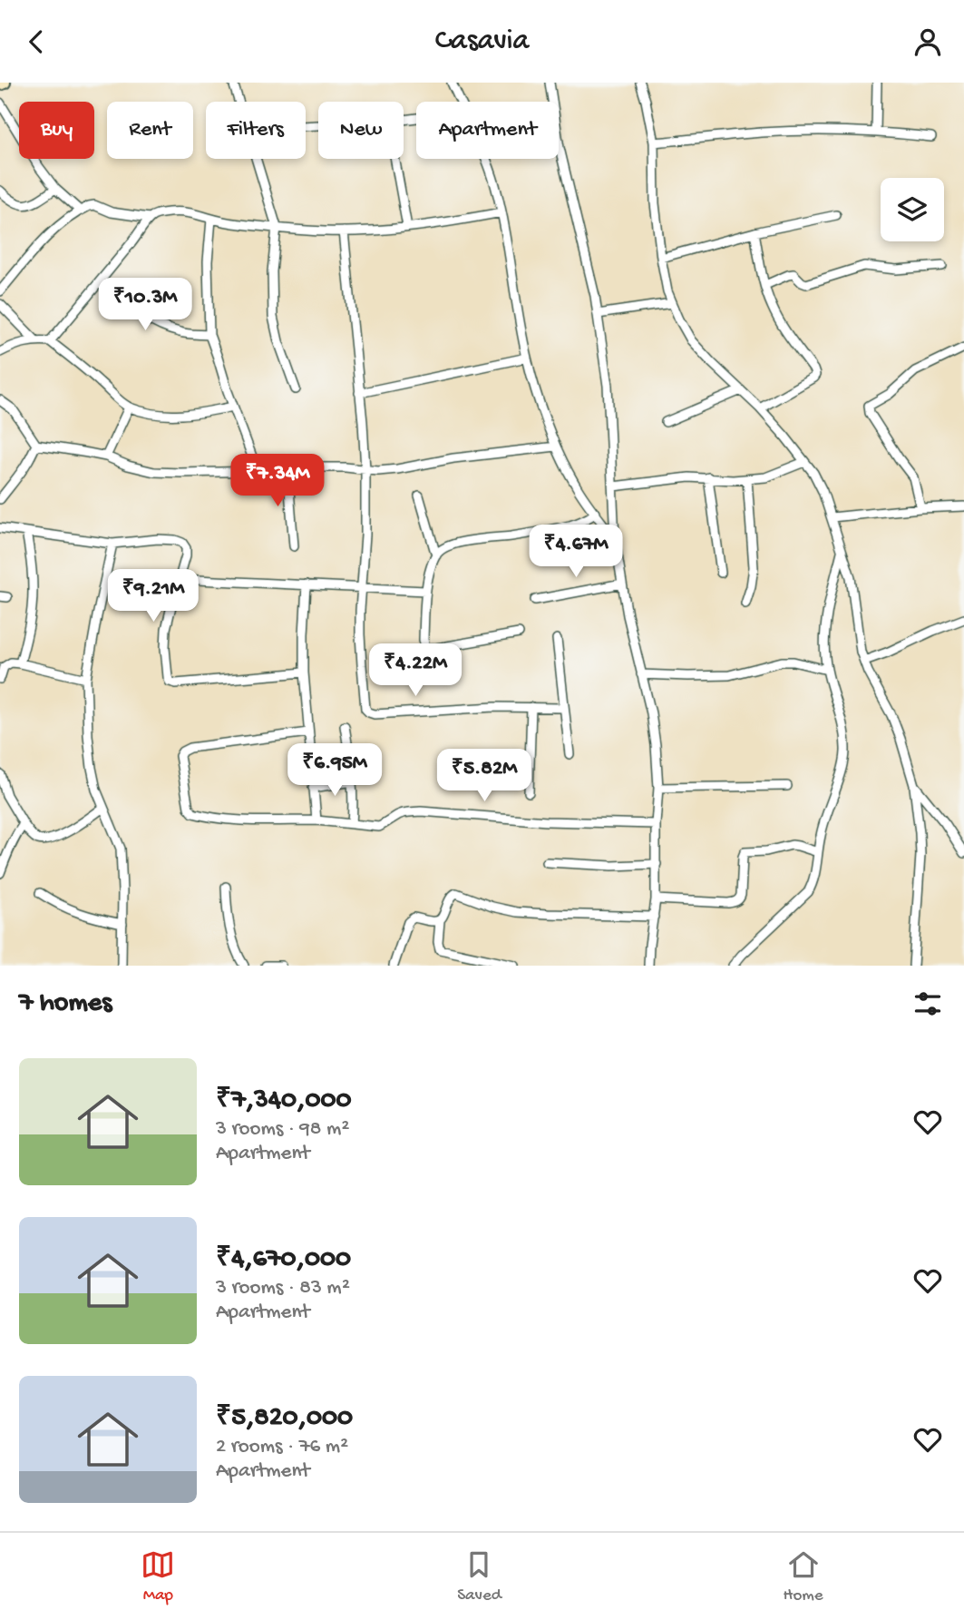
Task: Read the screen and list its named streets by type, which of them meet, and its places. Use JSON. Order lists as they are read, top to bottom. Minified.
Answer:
{"page":{"header":"Casavia","chip":["Buy","Rent","Filters","New","Apartment"],"price":["₹10.3M","₹7.34M","₹4.67M","₹9.21M","₹4.22M","₹6.95M","₹5.82M"],"heading":"7 homes","list":[{"name":"₹7,340,000","note":"3 rooms · 98 m² · Apartment"},{"name":"₹4,670,000","note":"3 rooms · 83 m² · Apartment"},{"name":"₹5,820,000","note":"2 rooms · 76 m² · Apartment"}],"tabs":["Map","Saved","Home"]}}
